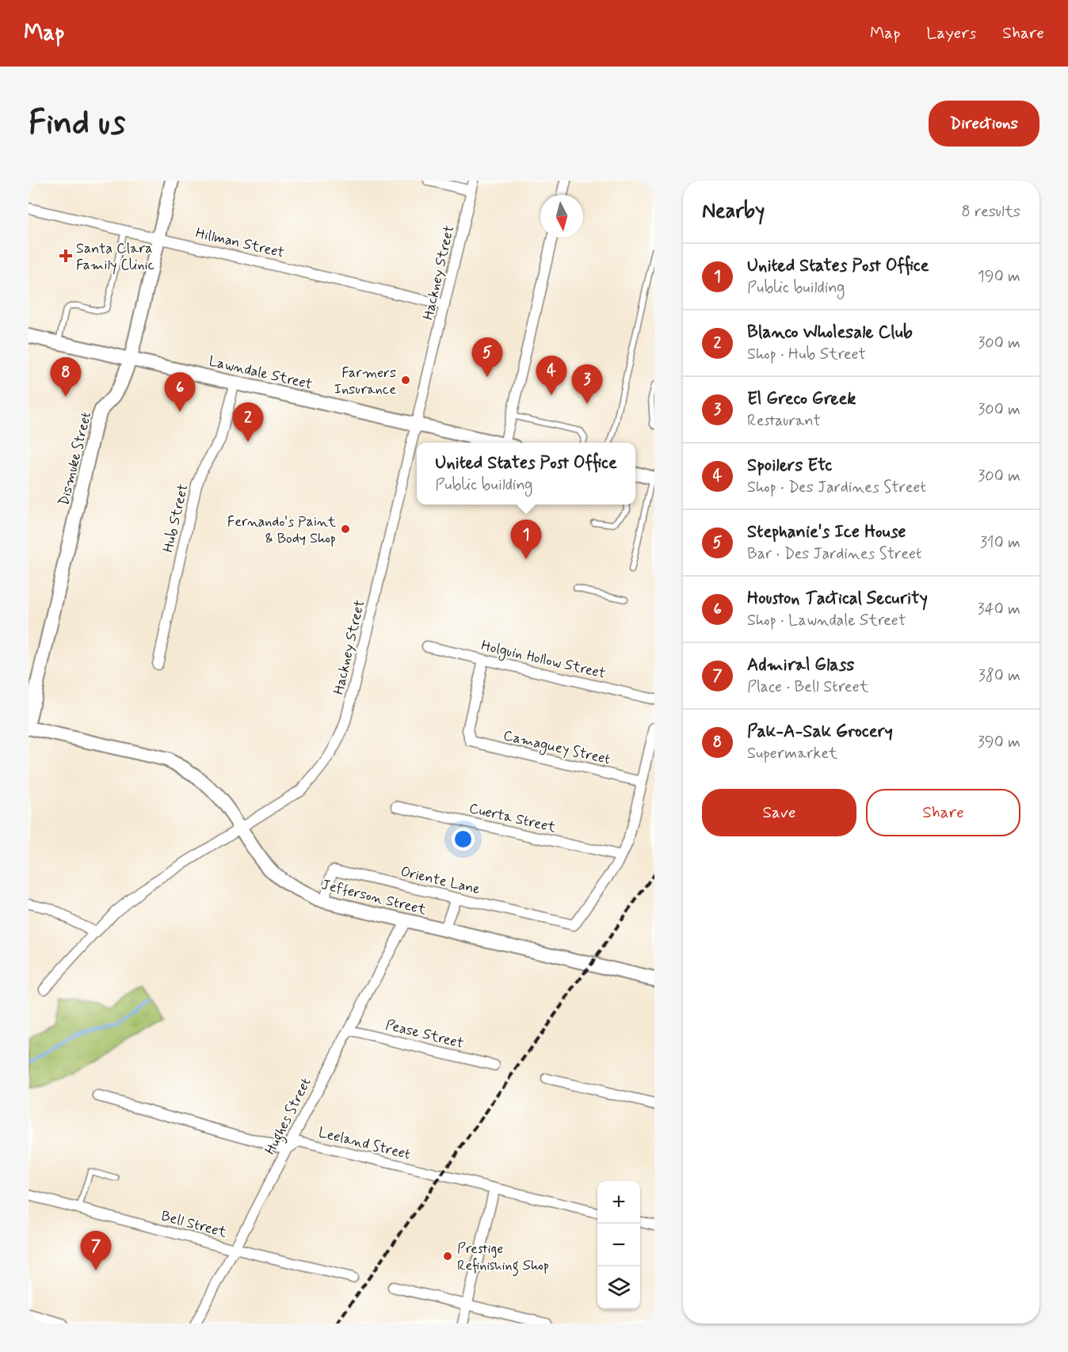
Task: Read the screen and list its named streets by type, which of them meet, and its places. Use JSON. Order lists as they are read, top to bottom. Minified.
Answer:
{"streets":{"street":["Hillman Street","Hackney Street","Lawndale Street","Dismuke Street","Hub Street","Holguin Hollow Street","Camaguey Street","Cuerta Street","Oriente Lane","Jefferson Street","Pease Street","Hughes Street","Leeland Street","Bell Street"]},"crossings":[["Hillman Street","Hackney Street"],["Hillman Street","Dismuke Street"],["Hackney Street","Lawndale Street"],["Hackney Street","Jefferson Street"],["Lawndale Street","Dismuke Street"],["Lawndale Street","Hub Street"],["Holguin Hollow Street","Camaguey Street"],["Cuerta Street","Oriente Lane"],["Oriente Lane","Jefferson Street"],["Jefferson Street","Hughes Street"],["Pease Street","Hughes Street"],["Hughes Street","Leeland Street"],["Hughes Street","Bell Street"]],"places":{"health":["Santa Clara Family Clinic"],"other":["Farmers Insurance","Fernando's Paint & Body Shop","Prestige Refinishing Shop"]},"north":"bottom","page":{"header":"Map","nav":["Map","Layers","Share"],"buttons":["Directions",["Save","Share"]],"title":"Find us","heading":["Nearby","8 results"],"list":[{"mark":"1","name":"United States Post Office","note":"Public building","value":"190 m"},{"mark":"2","name":"Blanco Wholesale Club","note":"Shop · Hub Street","value":"300 m"},{"mark":"3","name":"El Greco Greek","note":"Restaurant","value":"300 m"},{"mark":"4","name":"Spoilers Etc","note":"Shop · Des Jardines Street","value":"300 m"},{"mark":"5","name":"Stephanie's Ice House","note":"Bar · Des Jardines Street","value":"310 m"},{"mark":"6","name":"Houston Tactical Security","note":"Shop · Lawndale Street","value":"340 m"},{"mark":"7","name":"Admiral Glass","note":"Place · Bell Street","value":"380 m"},{"mark":"8","name":"Pak-A-Sak Grocery","note":"Supermarket","value":"390 m"}],"pins":["5","4","8","3","6","2","1","7"],"popup":["United States Post Office","Public building"],"map_buttons":["+","−"]}}
